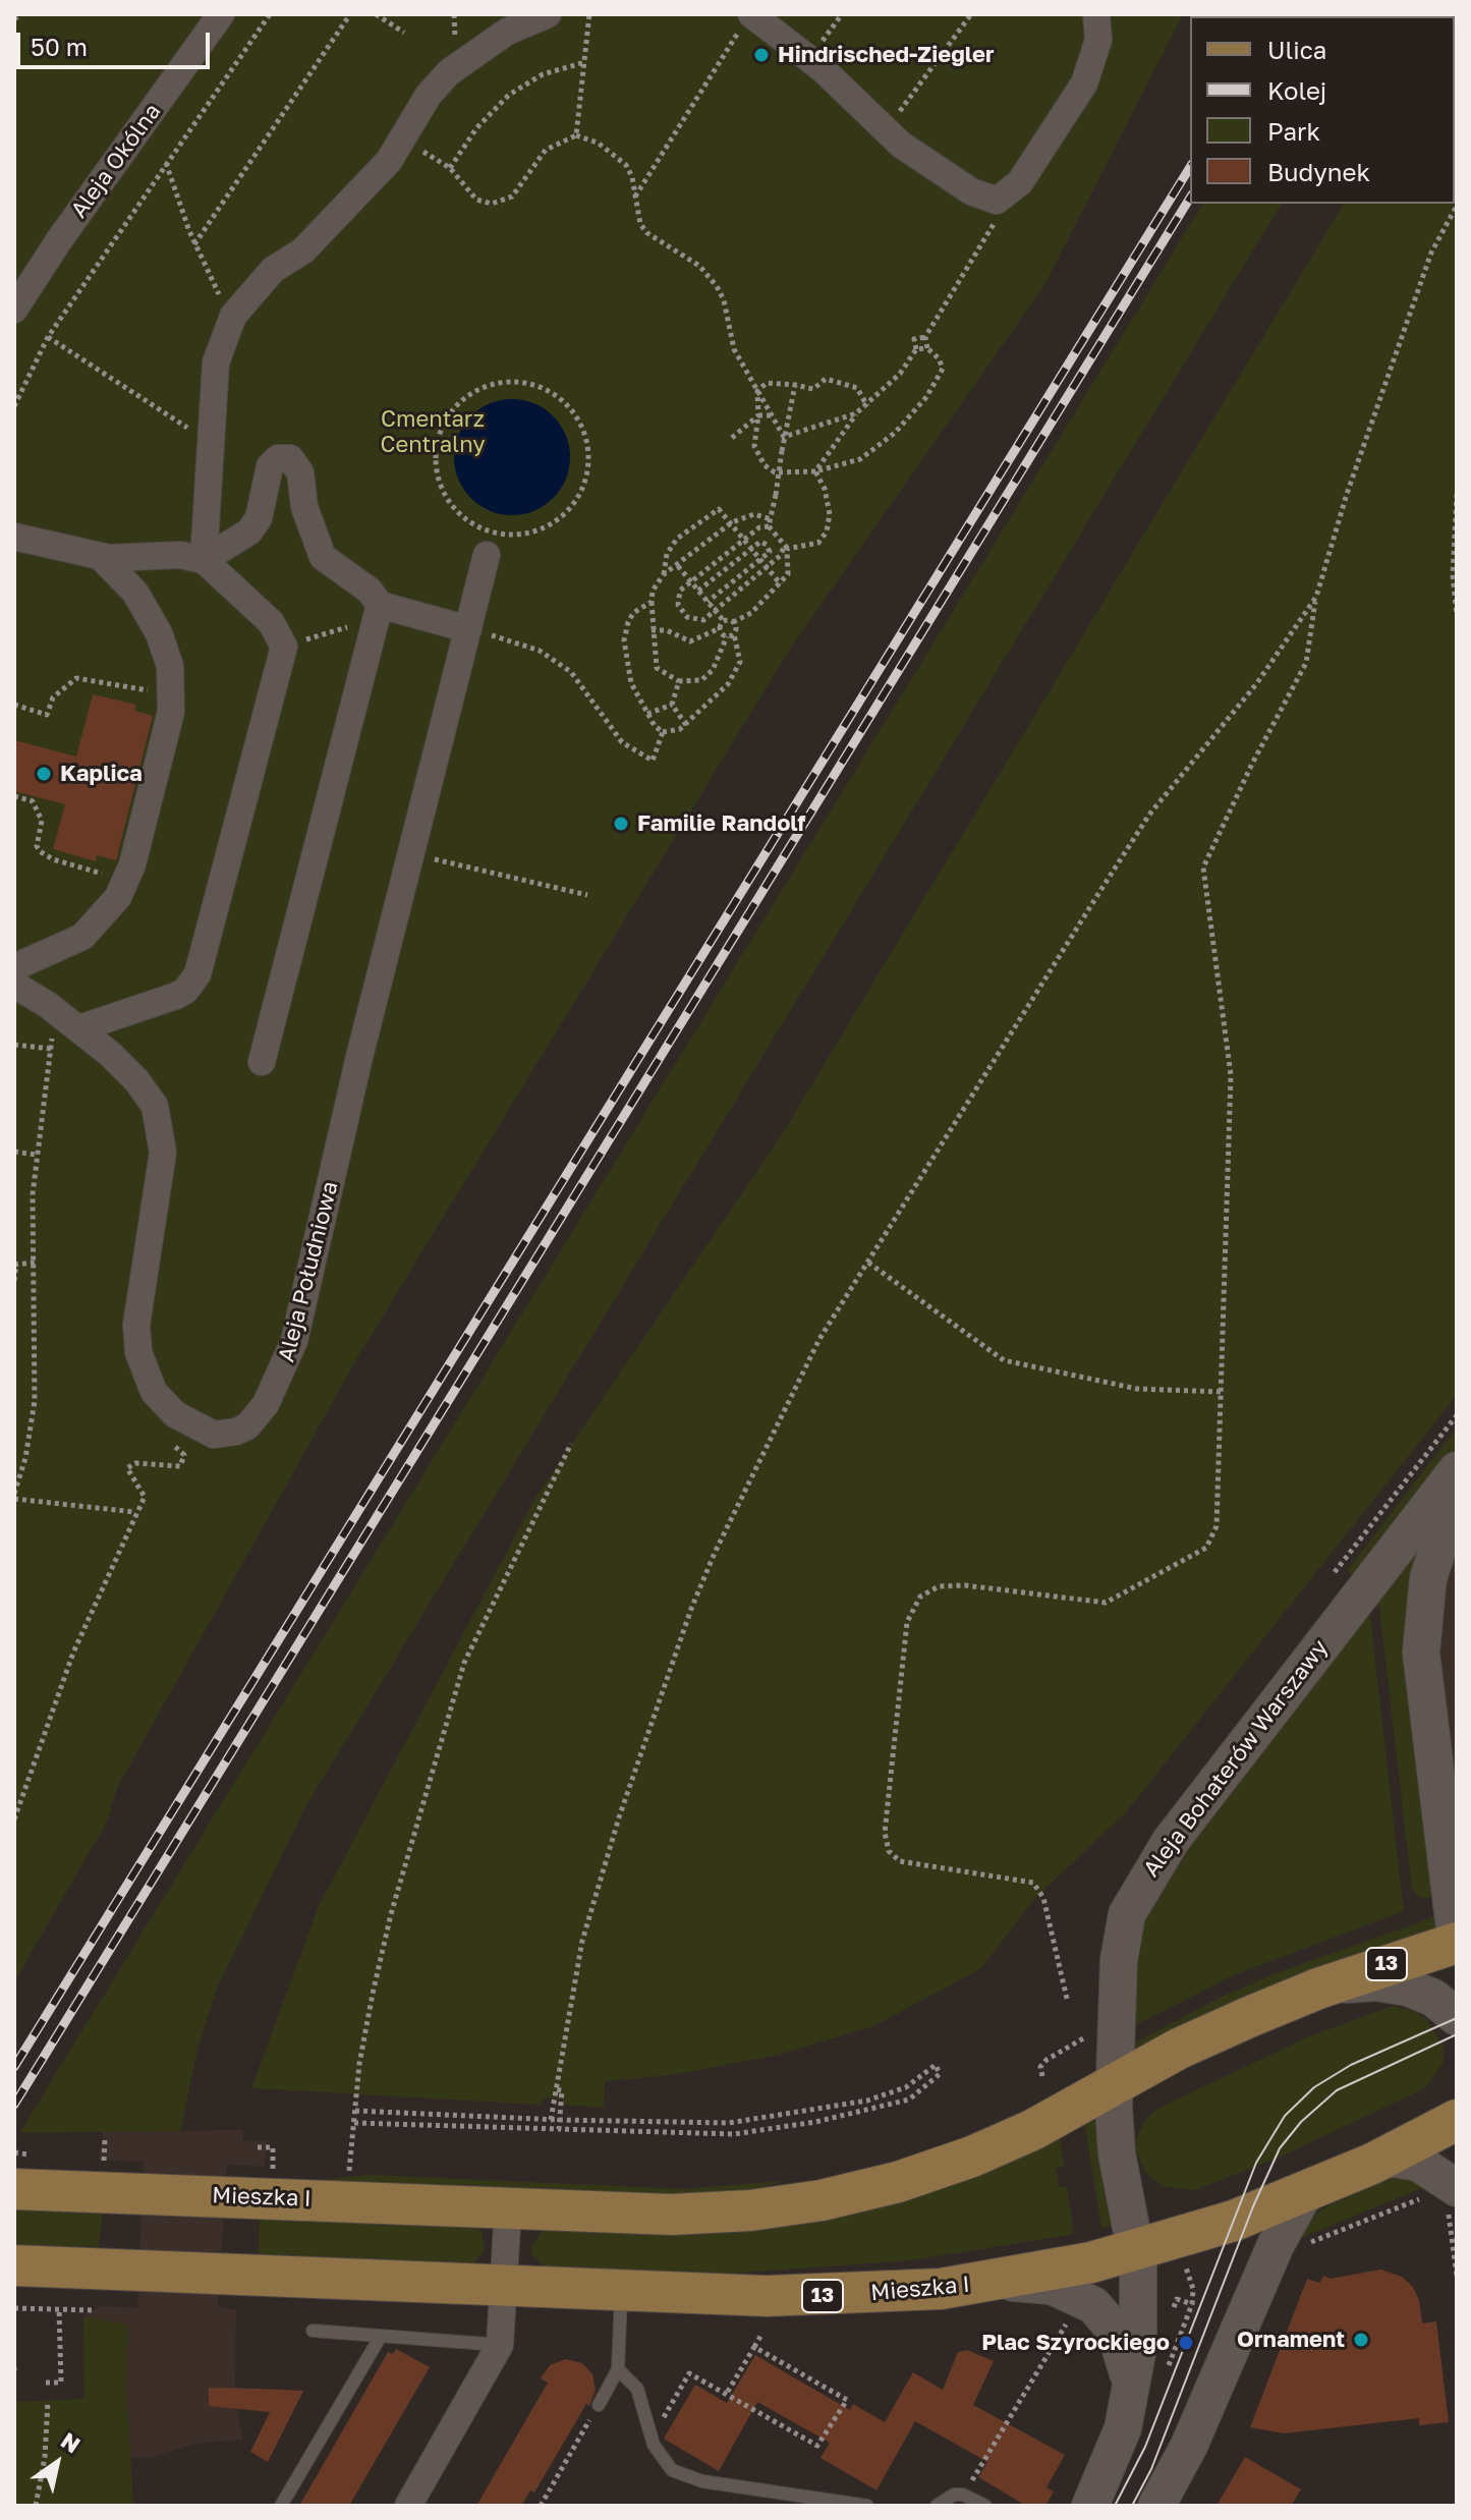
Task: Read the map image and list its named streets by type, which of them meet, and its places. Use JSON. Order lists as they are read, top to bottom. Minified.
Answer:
{"streets":{"main road":["13","Mieszka I"],"street":["Aleja Okólna","Aleja Południowa","Aleja Bohaterów Warszawy"]},"crossings":[["Aleja Bohaterów Warszawy","13"],["Aleja Bohaterów Warszawy","Mieszka I"],["13","Mieszka I"]],"parks":["Cmentarz Centralny"],"places":["Hindrisched-Ziegler","Kaplica","Familie Randolf","Ornament","Plac Szyrockiego"],"legend":["Ulica","Kolej","Park","Budynek"],"scale_bar":"50 m","north":"top right"}
